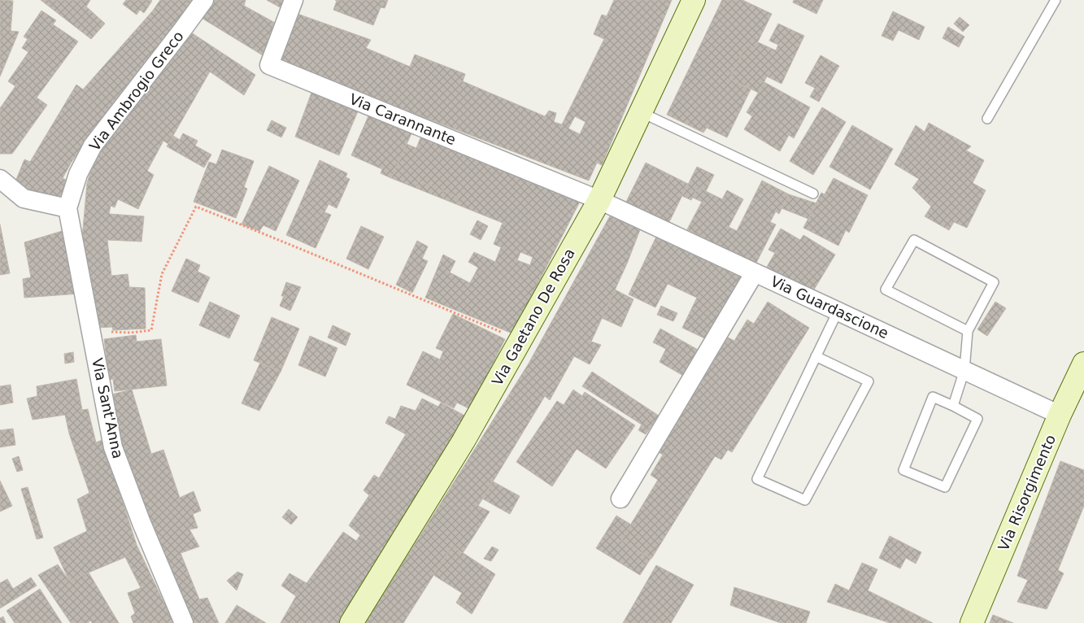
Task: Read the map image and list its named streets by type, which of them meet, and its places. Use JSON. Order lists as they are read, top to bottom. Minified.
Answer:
{"streets":{"street":["Via Ambrogio Greco","Via Carannante","Via Guardascione","Via Gaetano De Rosa","Via Sant'Anna","Via Risorgimento"]},"crossings":[["Via Ambrogio Greco","Via Sant'Anna"],["Via Carannante","Via Guardascione"],["Via Carannante","Via Gaetano De Rosa"],["Via Guardascione","Via Gaetano De Rosa"],["Via Guardascione","Via Risorgimento"]]}
